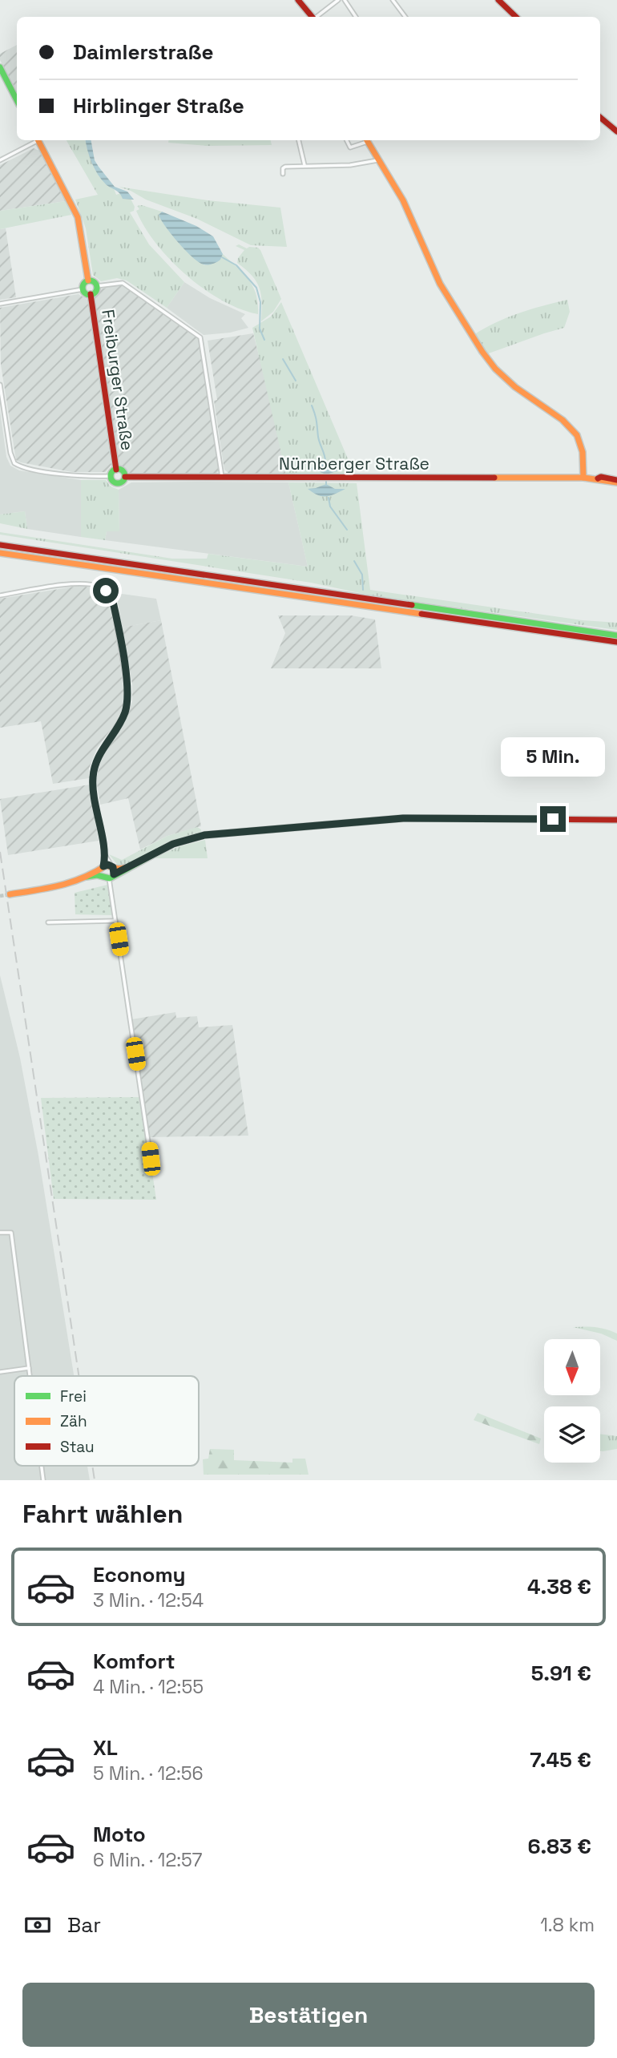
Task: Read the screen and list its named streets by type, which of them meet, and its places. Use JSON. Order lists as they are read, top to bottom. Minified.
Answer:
{"streets":{"main road":["Freiburger Straße","Nürnberger Straße"]},"crossings":[["Freiburger Straße","Nürnberger Straße"]],"legend":["Frei","Zäh","Stau"],"north":"bottom","page":{"banner":["Daimlerstraße","Hirblinger Straße"],"bubble":"5 Min.","heading":"Fahrt wählen","list":[{"name":"Economy","note":"3 Min. · 12:54","value":"4.38 €"},{"name":"Komfort","note":"4 Min. · 12:55","value":"5.91 €"},{"name":"XL","note":"5 Min. · 12:56","value":"7.45 €"},{"name":"Moto","note":"6 Min. · 12:57","value":"6.83 €"}],"pay":["Bar","1.8 km"],"buttons":"Bestätigen"}}
